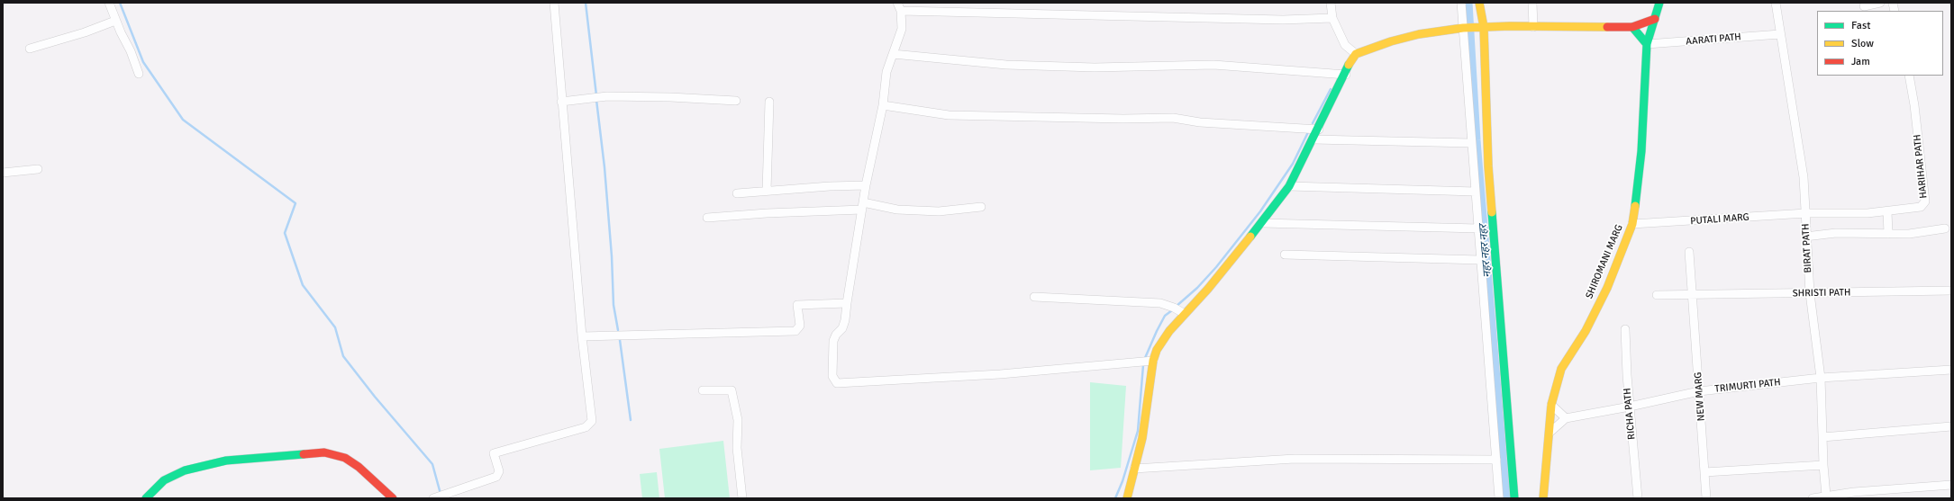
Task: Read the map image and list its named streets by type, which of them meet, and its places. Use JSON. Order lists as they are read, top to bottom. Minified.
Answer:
{"streets":{"street":["AARATI PATH","HARIHAR PATH","PUTALI MARG","BIRAT PATH","SHIROMANI MARG","SHRISTI PATH","TRIMURTI PATH","NEW MARG","RICHA PATH"]},"crossings":[["AARATI PATH","BIRAT PATH"],["AARATI PATH","SHIROMANI MARG"],["HARIHAR PATH","PUTALI MARG"],["HARIHAR PATH","BIRAT PATH"],["PUTALI MARG","BIRAT PATH"],["PUTALI MARG","SHIROMANI MARG"],["BIRAT PATH","SHRISTI PATH"],["BIRAT PATH","TRIMURTI PATH"],["SHRISTI PATH","NEW MARG"],["TRIMURTI PATH","NEW MARG"],["TRIMURTI PATH","RICHA PATH"]],"water":["नहर नहर नहर"],"legend":["Fast","Slow","Jam"]}
